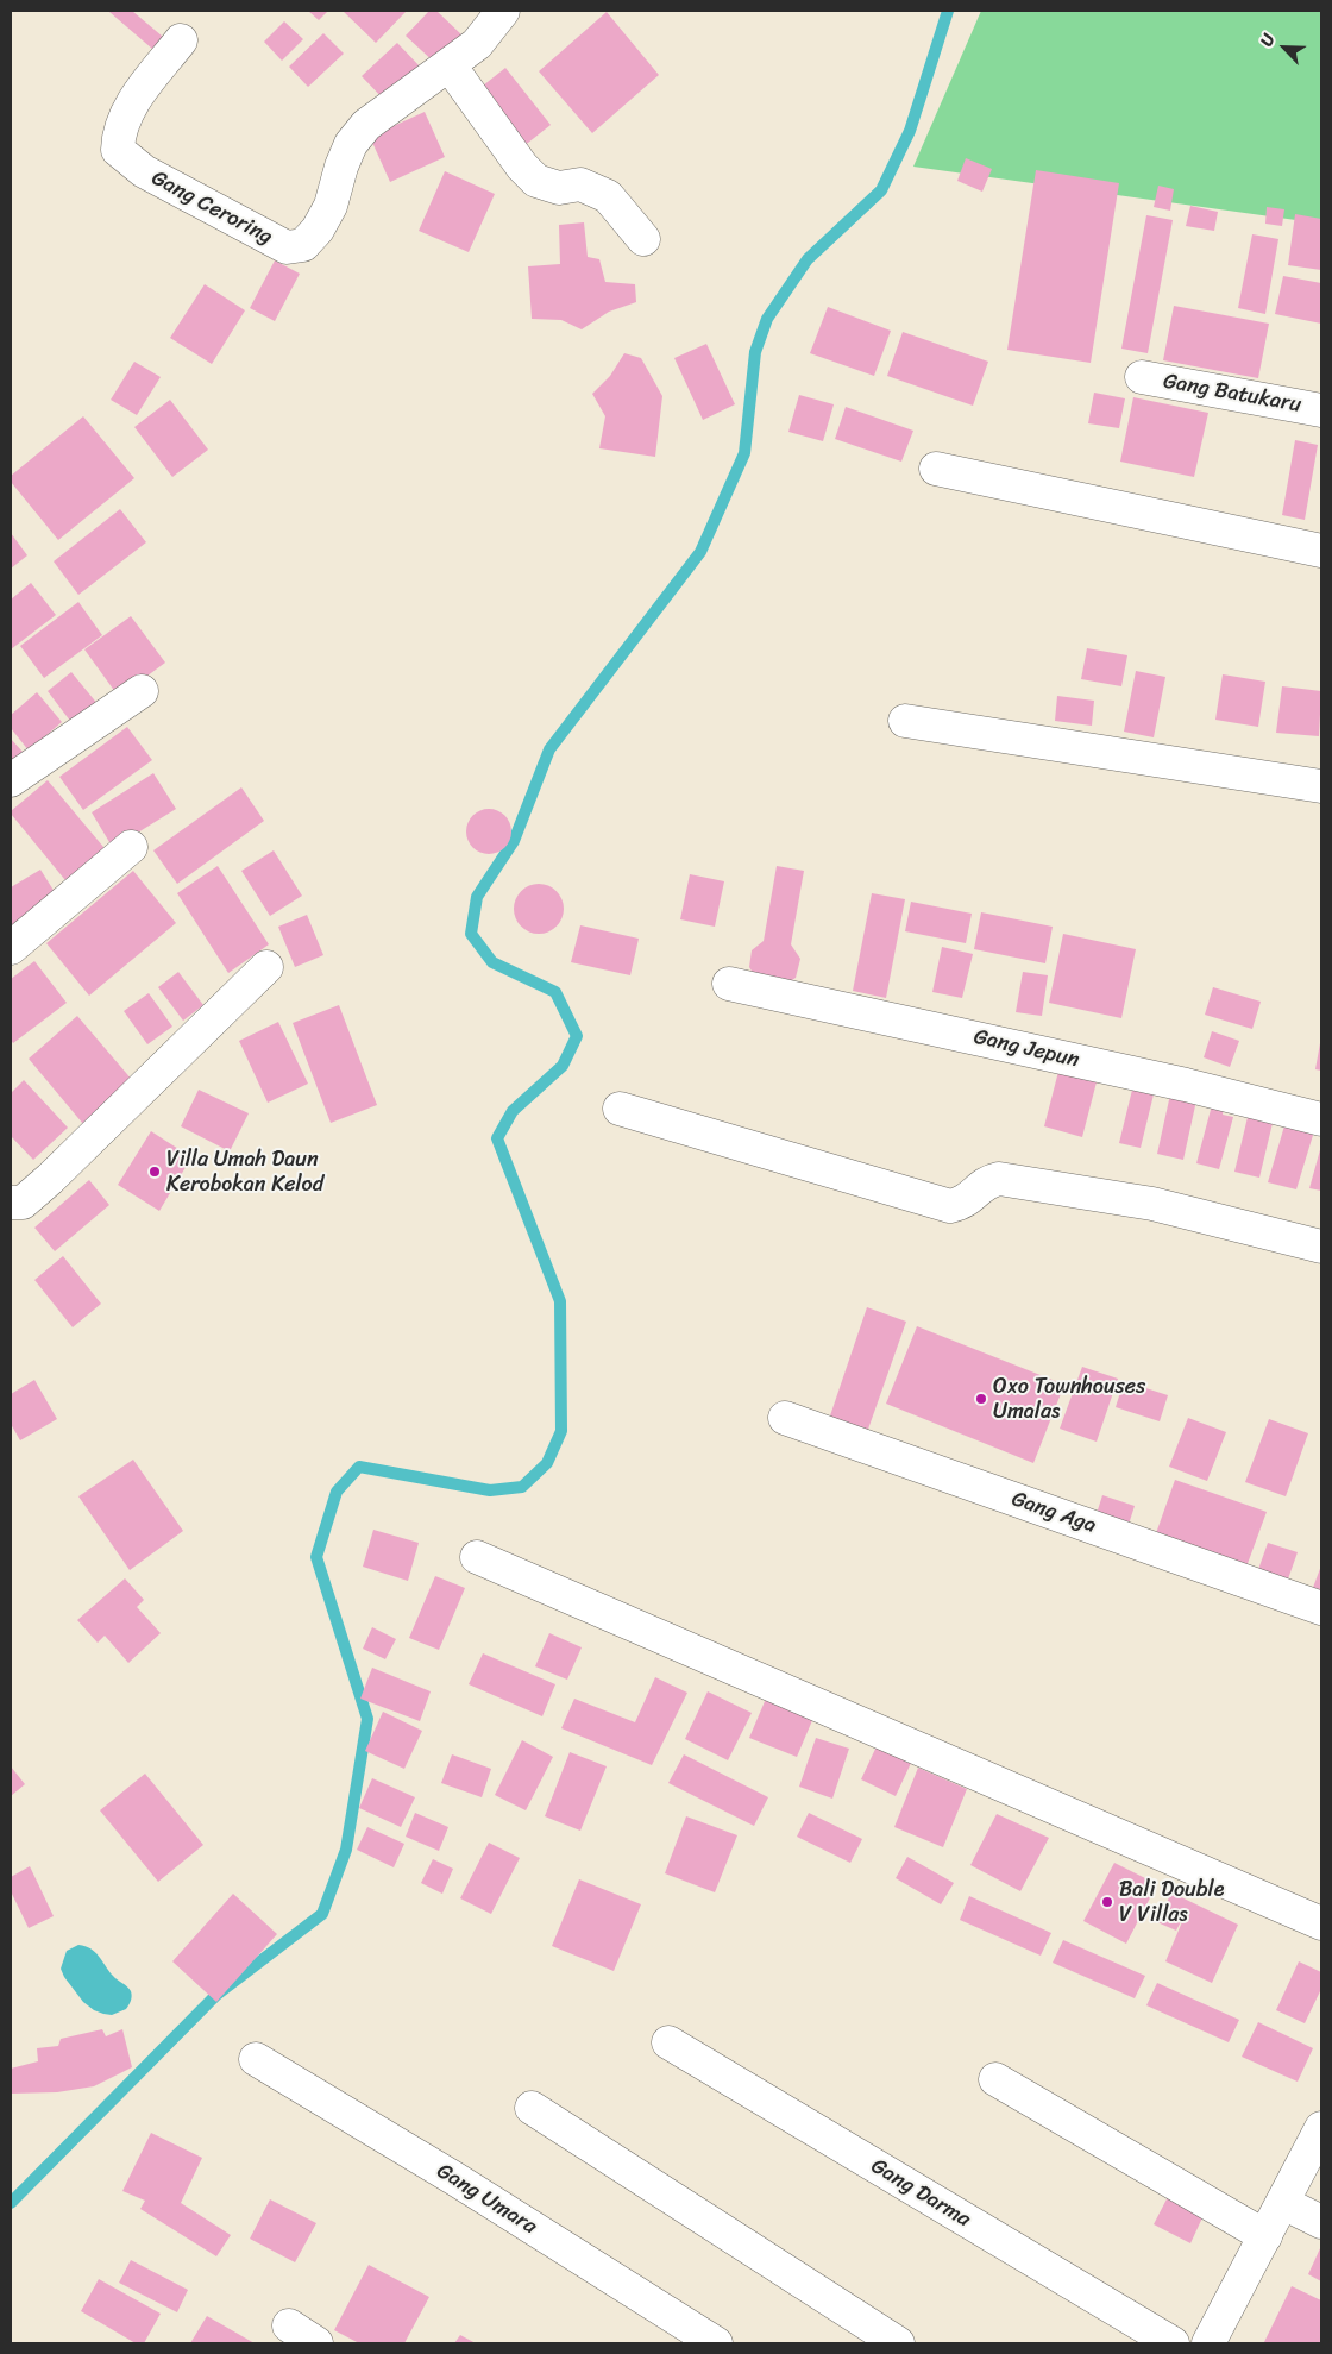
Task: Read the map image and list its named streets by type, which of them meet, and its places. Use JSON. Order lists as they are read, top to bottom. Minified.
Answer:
{"streets":{"street":["Gang Ceroring","Gang Batukaru","Gang Jepun","Gang Aga","Gang Darma","Gang Umara"]},"places":["Villa Umah Daun Kerobokan Kelod","Oxo Townhouses Umalas","Bali Double V Villas"],"north":"top left"}
